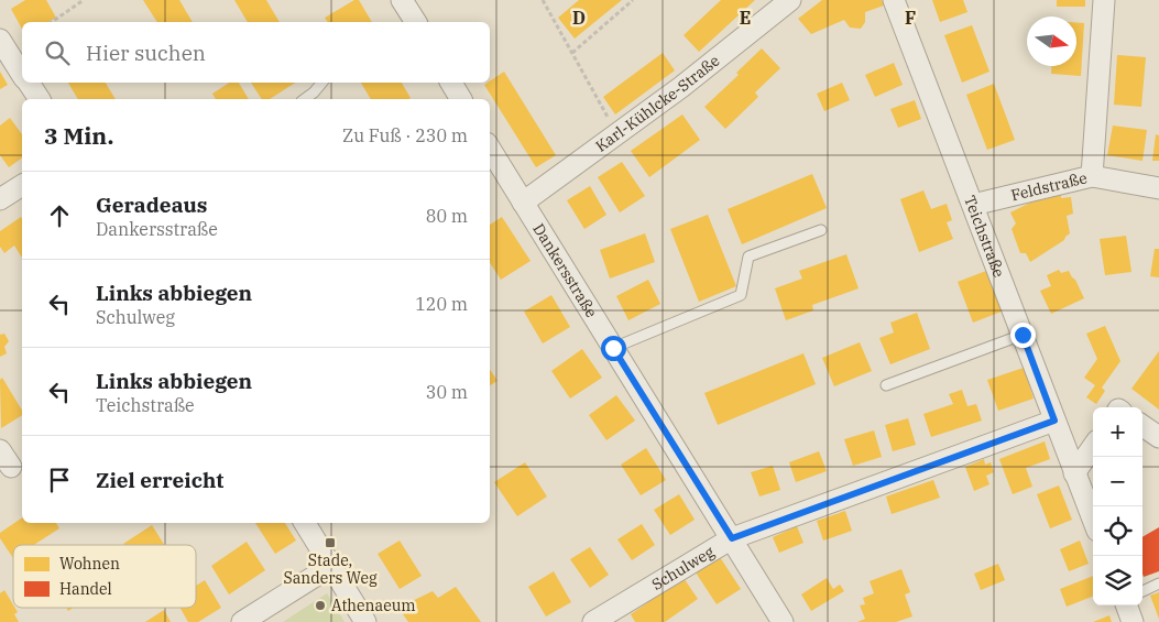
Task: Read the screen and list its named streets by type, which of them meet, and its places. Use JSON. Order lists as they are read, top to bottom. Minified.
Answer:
{"streets":{"street":["Karl-Kühlcke-Straße","Feldstraße","Teichstraße","Dankersstraße","Schulweg"]},"crossings":[["Karl-Kühlcke-Straße","Dankersstraße"],["Feldstraße","Teichstraße"],["Teichstraße","Schulweg"],["Dankersstraße","Schulweg"]],"places":{"transit":["Stade, Sanders Weg"],"other":["Athenaeum"]},"legend":["Wohnen","Handel"],"north":"right","page":{"search":"Hier suchen","heading":["3 Min.","Zu Fuß · 230 m"],"list":[["Geradeaus","Dankersstraße","80 m"],["Links abbiegen","Schulweg","120 m"],["Links abbiegen","Teichstraße","30 m"],"Ziel erreicht"],"map_buttons":["+","−"]},"grid":{"columns":["D","E","F"]}}
